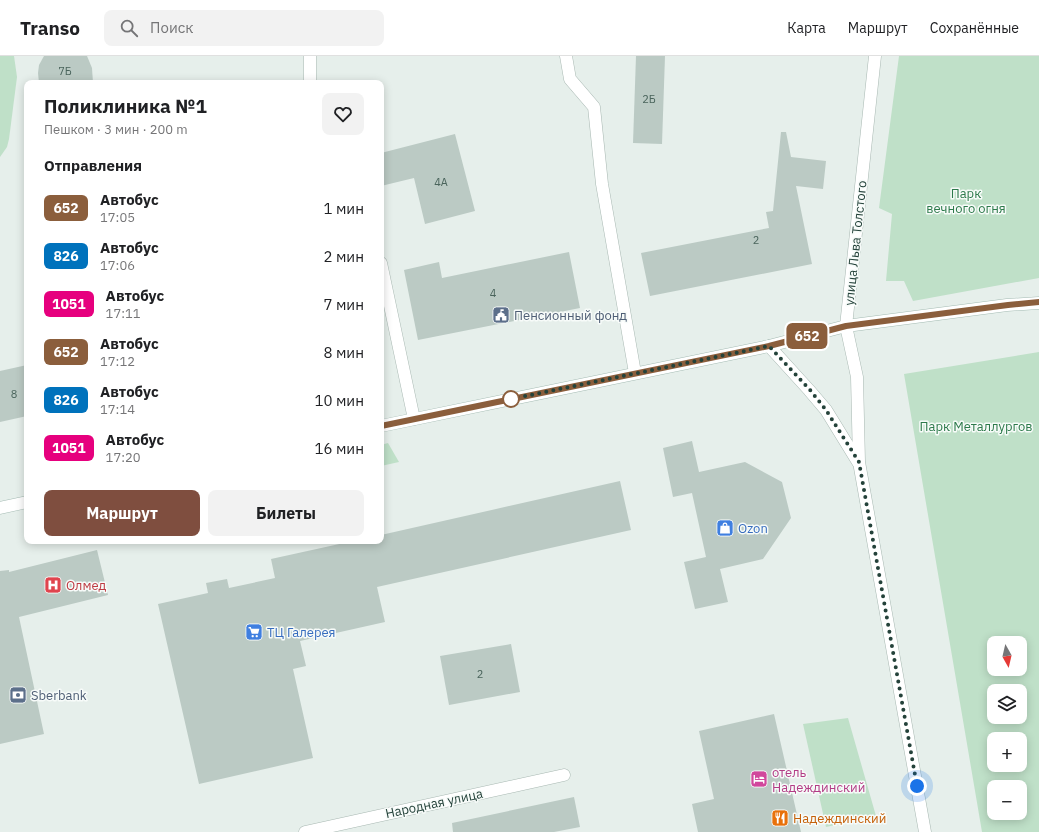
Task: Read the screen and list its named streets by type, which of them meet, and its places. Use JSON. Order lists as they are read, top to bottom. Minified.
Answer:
{"streets":{"street":["улица Льва Толстого","Народная улица"]},"parks":["Парк вечного огня","Парк Металлургов"],"places":{"public building":["Пенсионный фонд"],"shop":["Ozon"],"hospital":["Олмед"],"supermarket":["ТЦ Галерея"],"bank":["Sberbank"],"hotel":["отель Надеждинский"],"restaurant":["Надеждинский"]},"lines":["bus line 652"],"house_numbers":["7Б","2Б","4А","2","4","8","2"],"north":"bottom","page":{"header":"Transo","search":"Поиск","nav":["Карта","Маршрут","Сохранённые"],"on_map":"652","heading":[["Поликлиника №1","Пешком · 3 мин · 200 m"],"Отправления"],"list":[{"mark":"652","name":"Автобус","note":"17:05","value":"1 мин"},{"mark":"826","name":"Автобус","note":"17:06","value":"2 мин"},{"mark":"1051","name":"Автобус","note":"17:11","value":"7 мин"},{"mark":"652","name":"Автобус","note":"17:12","value":"8 мин"},{"mark":"826","name":"Автобус","note":"17:14","value":"10 мин"},{"mark":"1051","name":"Автобус","note":"17:20","value":"16 мин"}],"buttons":["Маршрут","Билеты"],"map_buttons":["+","−"]}}
